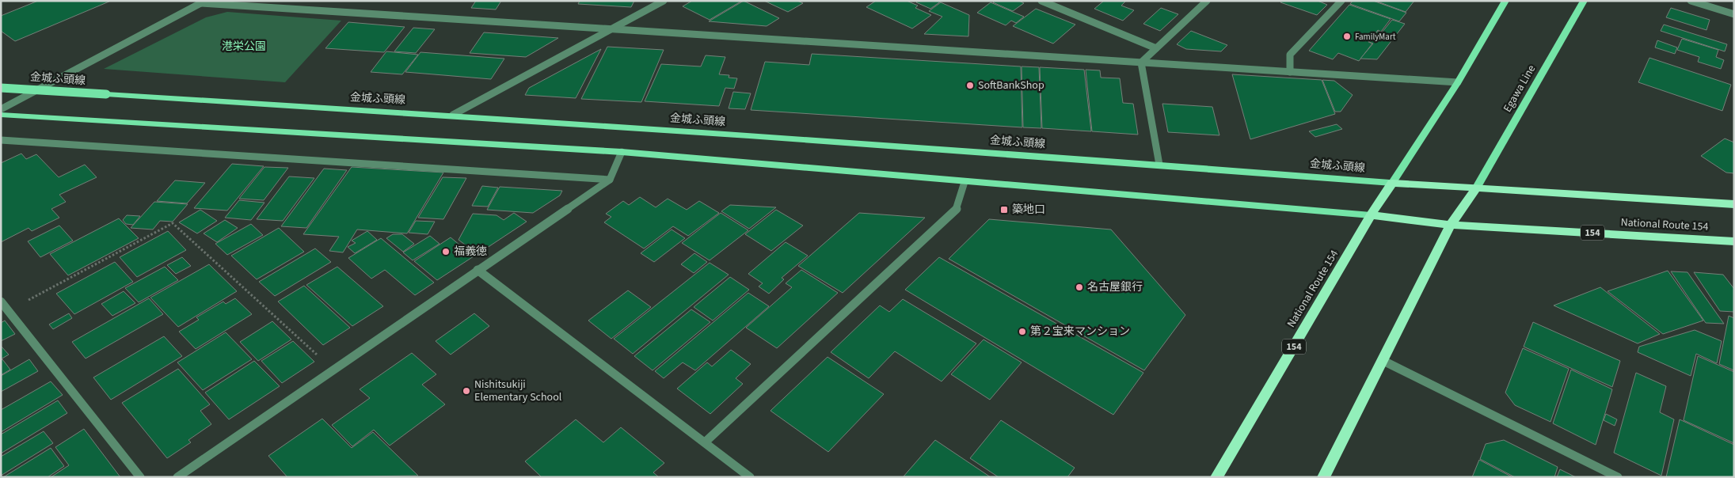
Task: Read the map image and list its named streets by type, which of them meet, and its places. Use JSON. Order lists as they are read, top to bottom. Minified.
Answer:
{"streets":{"highway":["National Route 154","154"],"main road":["金城ふ頭線","Egawa Line"]},"crossings":[["金城ふ頭線","National Route 154"]],"parks":["港栄公園"],"places":{"other":["FamilyMart","SoftBankShop","福義徳","名古屋銀行","第２宝来マンション","Nishitsukiji Elementary School"],"transit":["築地口"]}}
